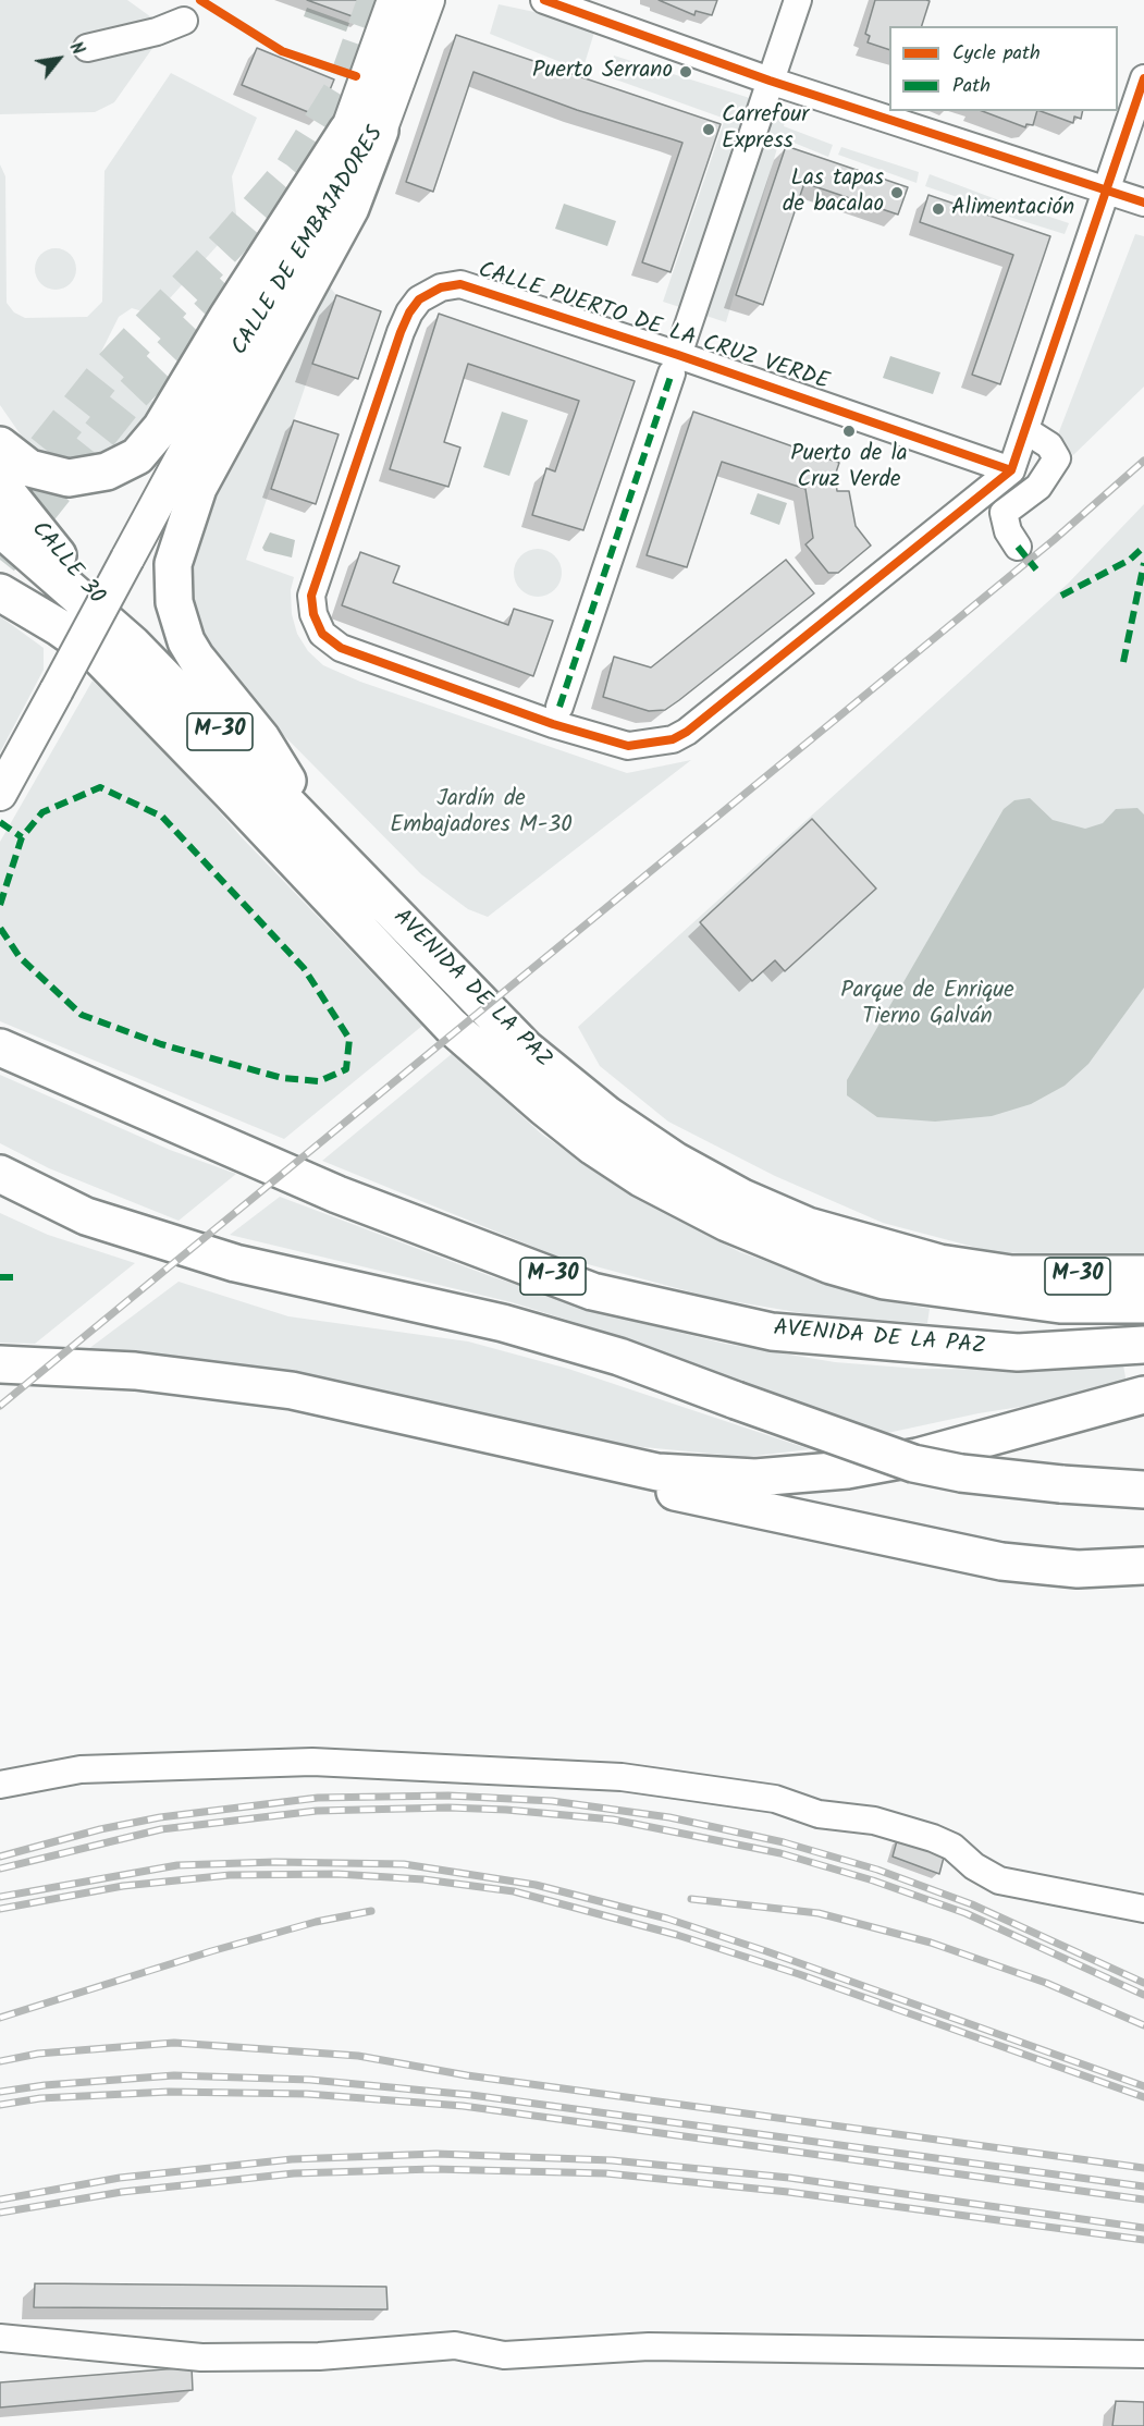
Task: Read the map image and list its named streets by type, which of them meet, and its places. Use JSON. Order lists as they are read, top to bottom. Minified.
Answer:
{"streets":{"highway":["CALLE 30","M-30","AVENIDA DE LA PAZ"],"main road":["CALLE DE EMBAJADORES"],"street":["CALLE PUERTO DE LA CRUZ VERDE"]},"crossings":[["CALLE 30","AVENIDA DE LA PAZ"]],"parks":["Jardín de Embajadores M-30","Parque de Enrique Tierno Galván"],"places":["Puerto Serrano","Carrefour Express","Las tapas de bacalao","Alimentación","Puerto de la Cruz Verde"],"legend":["Cycle path","Path"],"north":"top right"}
